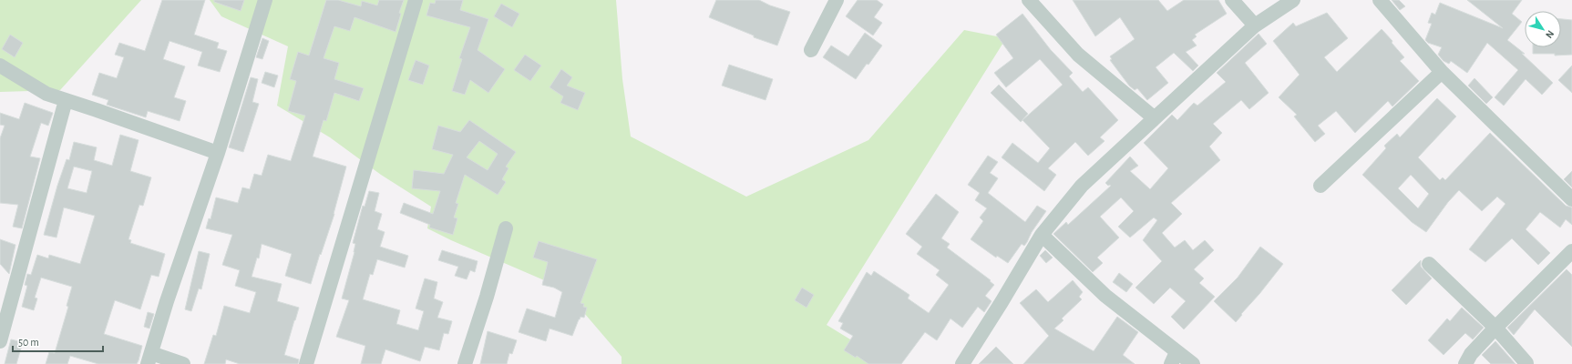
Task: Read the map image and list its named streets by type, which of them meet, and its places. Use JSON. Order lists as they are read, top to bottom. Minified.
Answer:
{"scale_bar":"50 m","north":"bottom right"}
